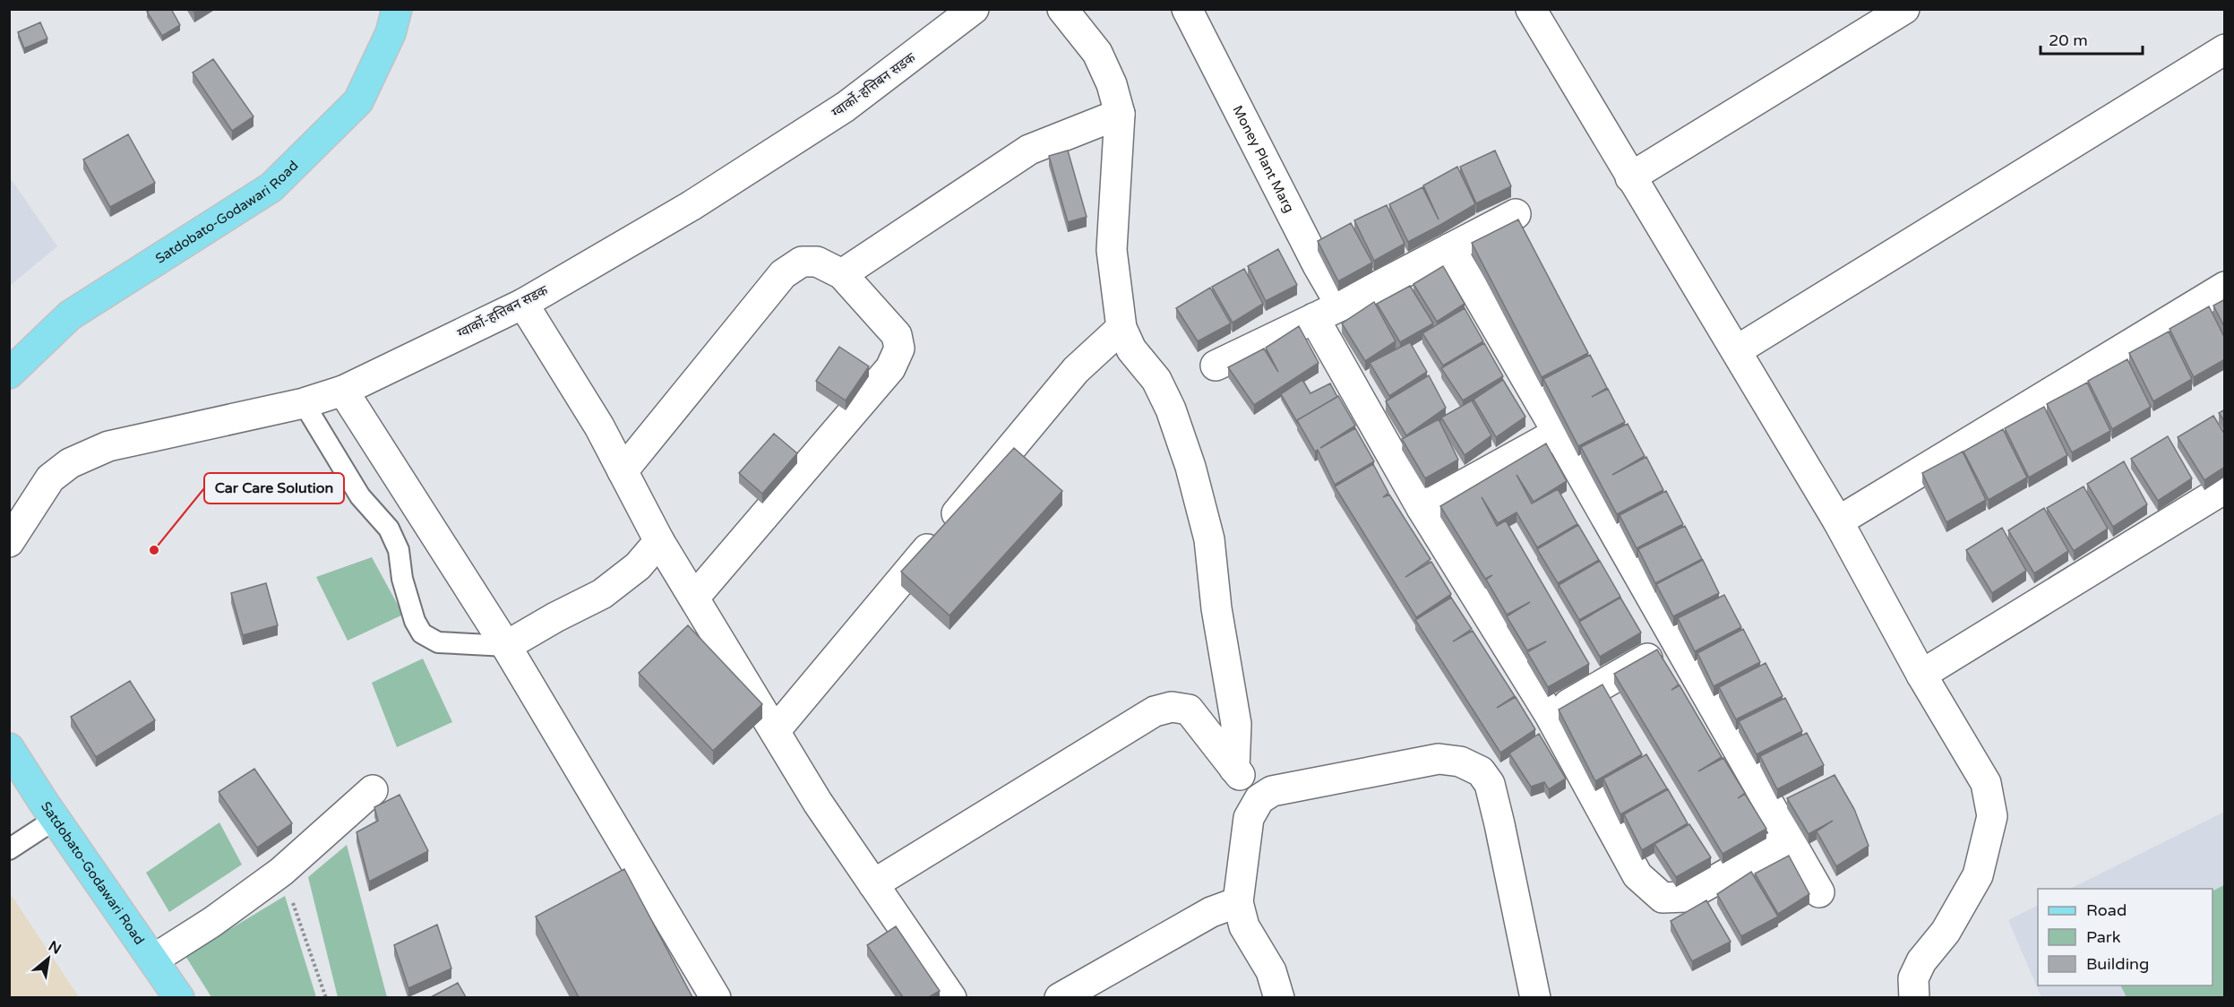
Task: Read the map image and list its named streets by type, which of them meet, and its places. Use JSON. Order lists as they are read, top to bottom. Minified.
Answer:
{"streets":{"main road":["Satdobato-Godawari Road"],"street":["ग्वार्को-हत्तिबन सडक","Money Plant Marg"]},"places":["Car Care Solution"],"legend":["Road","Park","Building"],"scale_bar":"20 m","north":"top right"}
